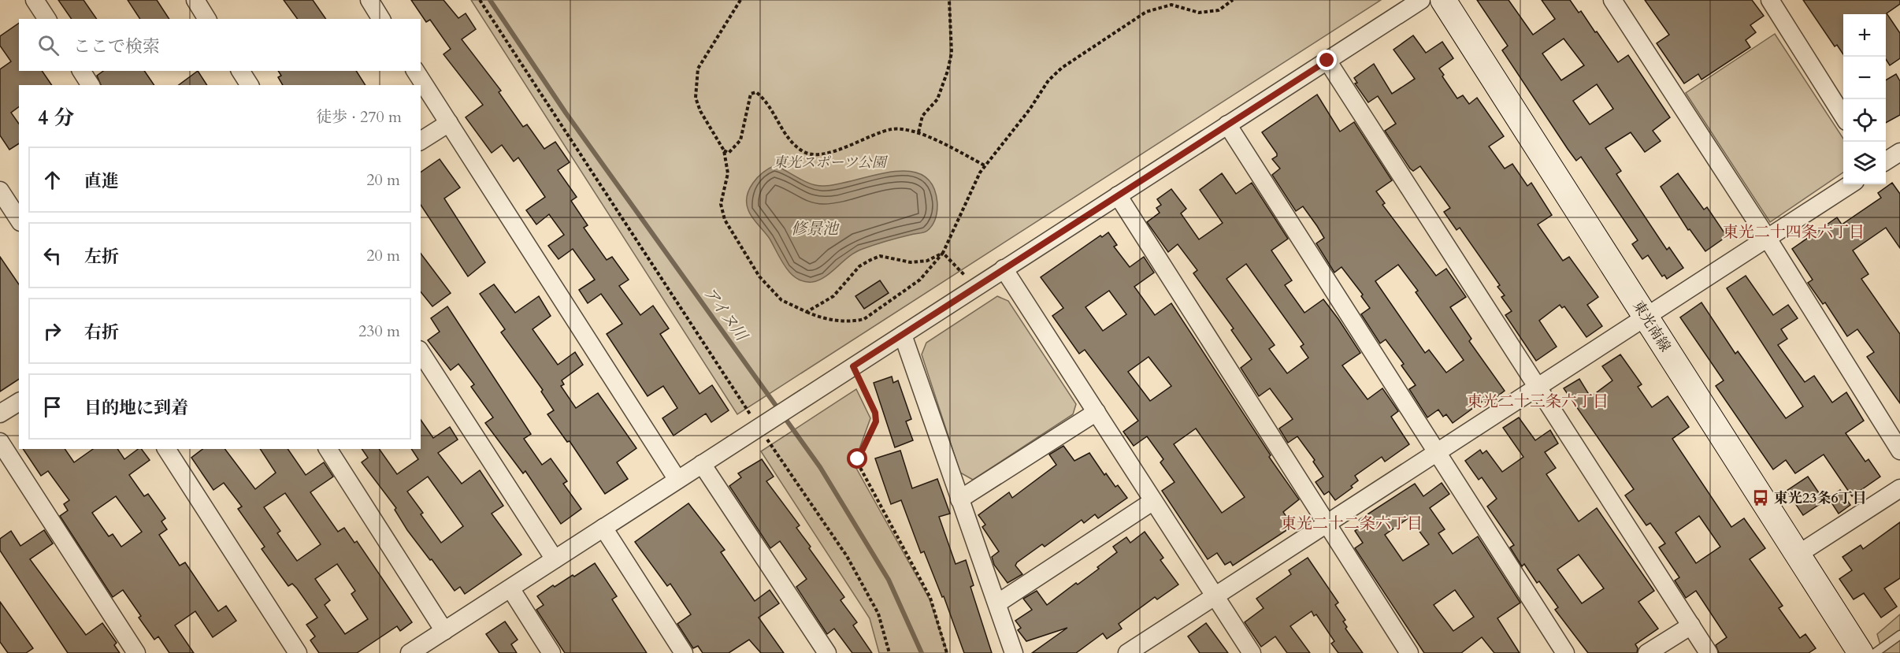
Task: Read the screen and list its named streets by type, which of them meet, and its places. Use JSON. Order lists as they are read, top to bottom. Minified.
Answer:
{"streets":{"street":["東光南線"]},"districts":["東光二十四条六丁目","東光二十三条六丁目","東光二十二条六丁目"],"water":["修景池","アイヌ川"],"parks":["東光スポーツ公園"],"places":{"bus stop":["東光23条6丁目"]},"page":{"map_buttons":["+","−"],"search":"ここで検索","heading":["4 分","徒歩 · 270 m"],"list":[["直進","20 m"],["左折","20 m"],["右折","230 m"],"目的地に到着"]}}
